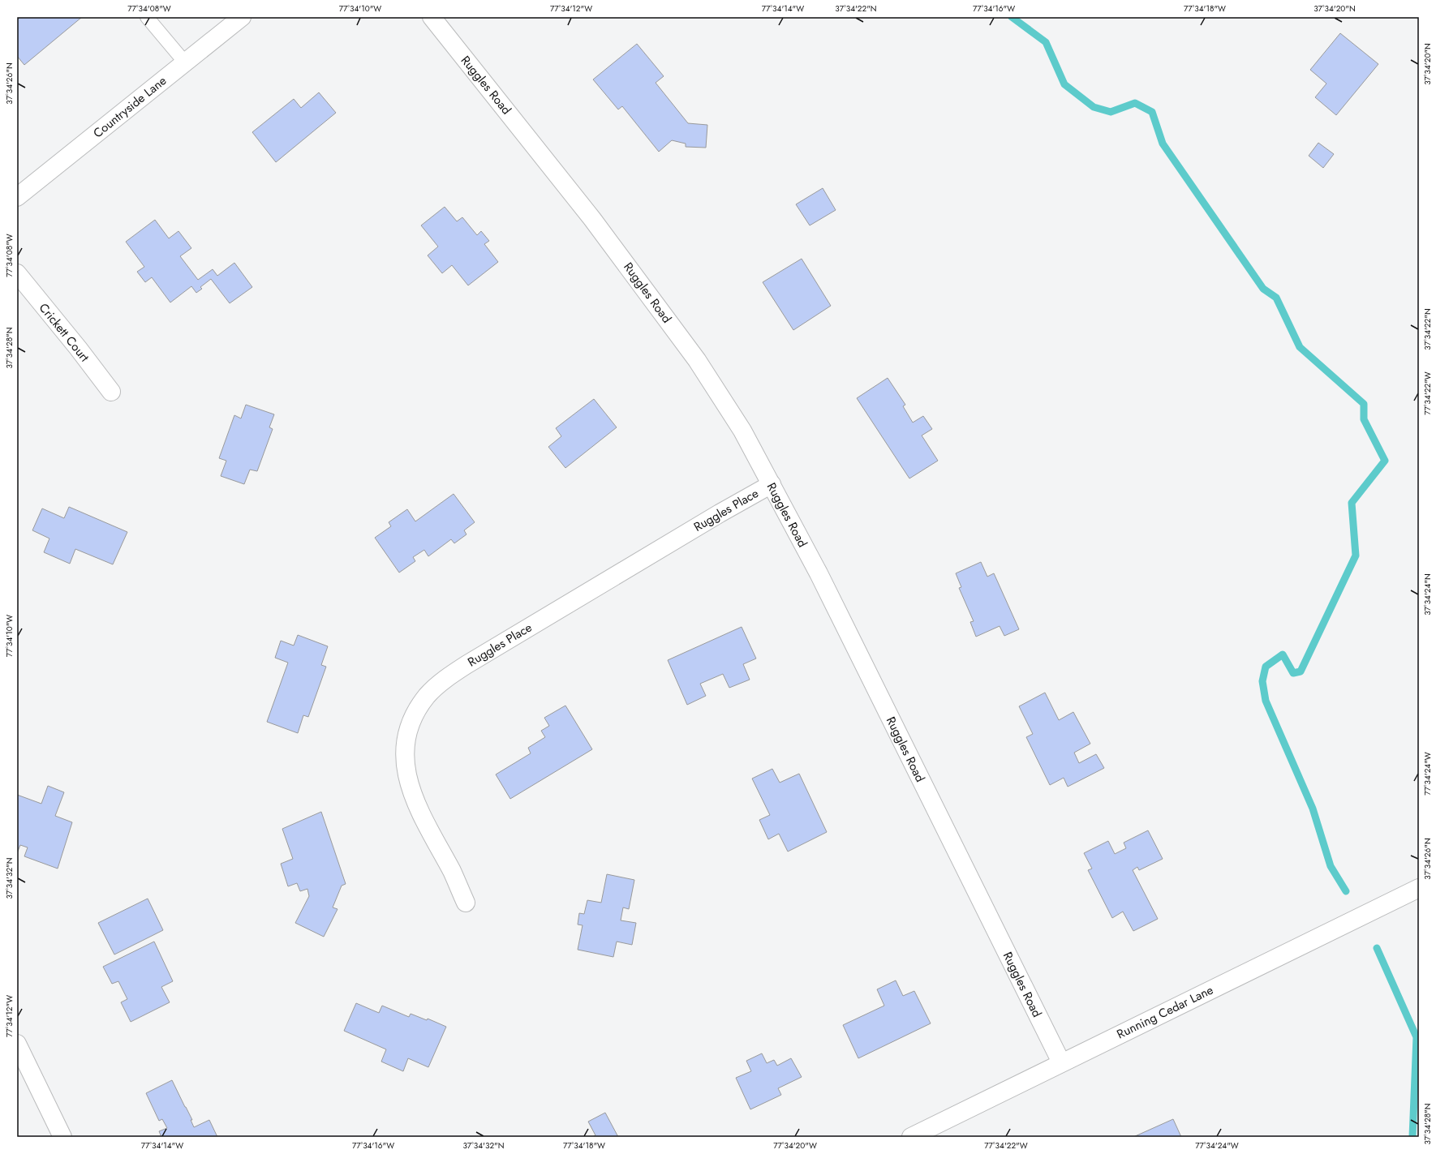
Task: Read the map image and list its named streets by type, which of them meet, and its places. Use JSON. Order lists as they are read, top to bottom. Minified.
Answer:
{"streets":{"street":["Ruggles Road","Countryside Lane","Crickett Court","Ruggles Place","Running Cedar Lane"]},"crossings":[["Ruggles Road","Ruggles Place"],["Ruggles Road","Running Cedar Lane"]],"coordinates":["77°34'08\"W","77°34'10\"W","77°34'12\"W","77°34'14\"W","37°34'22\"N","77°34'16\"W","77°34'18\"W","37°34'20\"N","37°34'26\"N","37°34'28\"N","77°34'22\"W","37°34'24\"N","77°34'24\"W","37°34'32\"N","77°34'20\"W"]}
